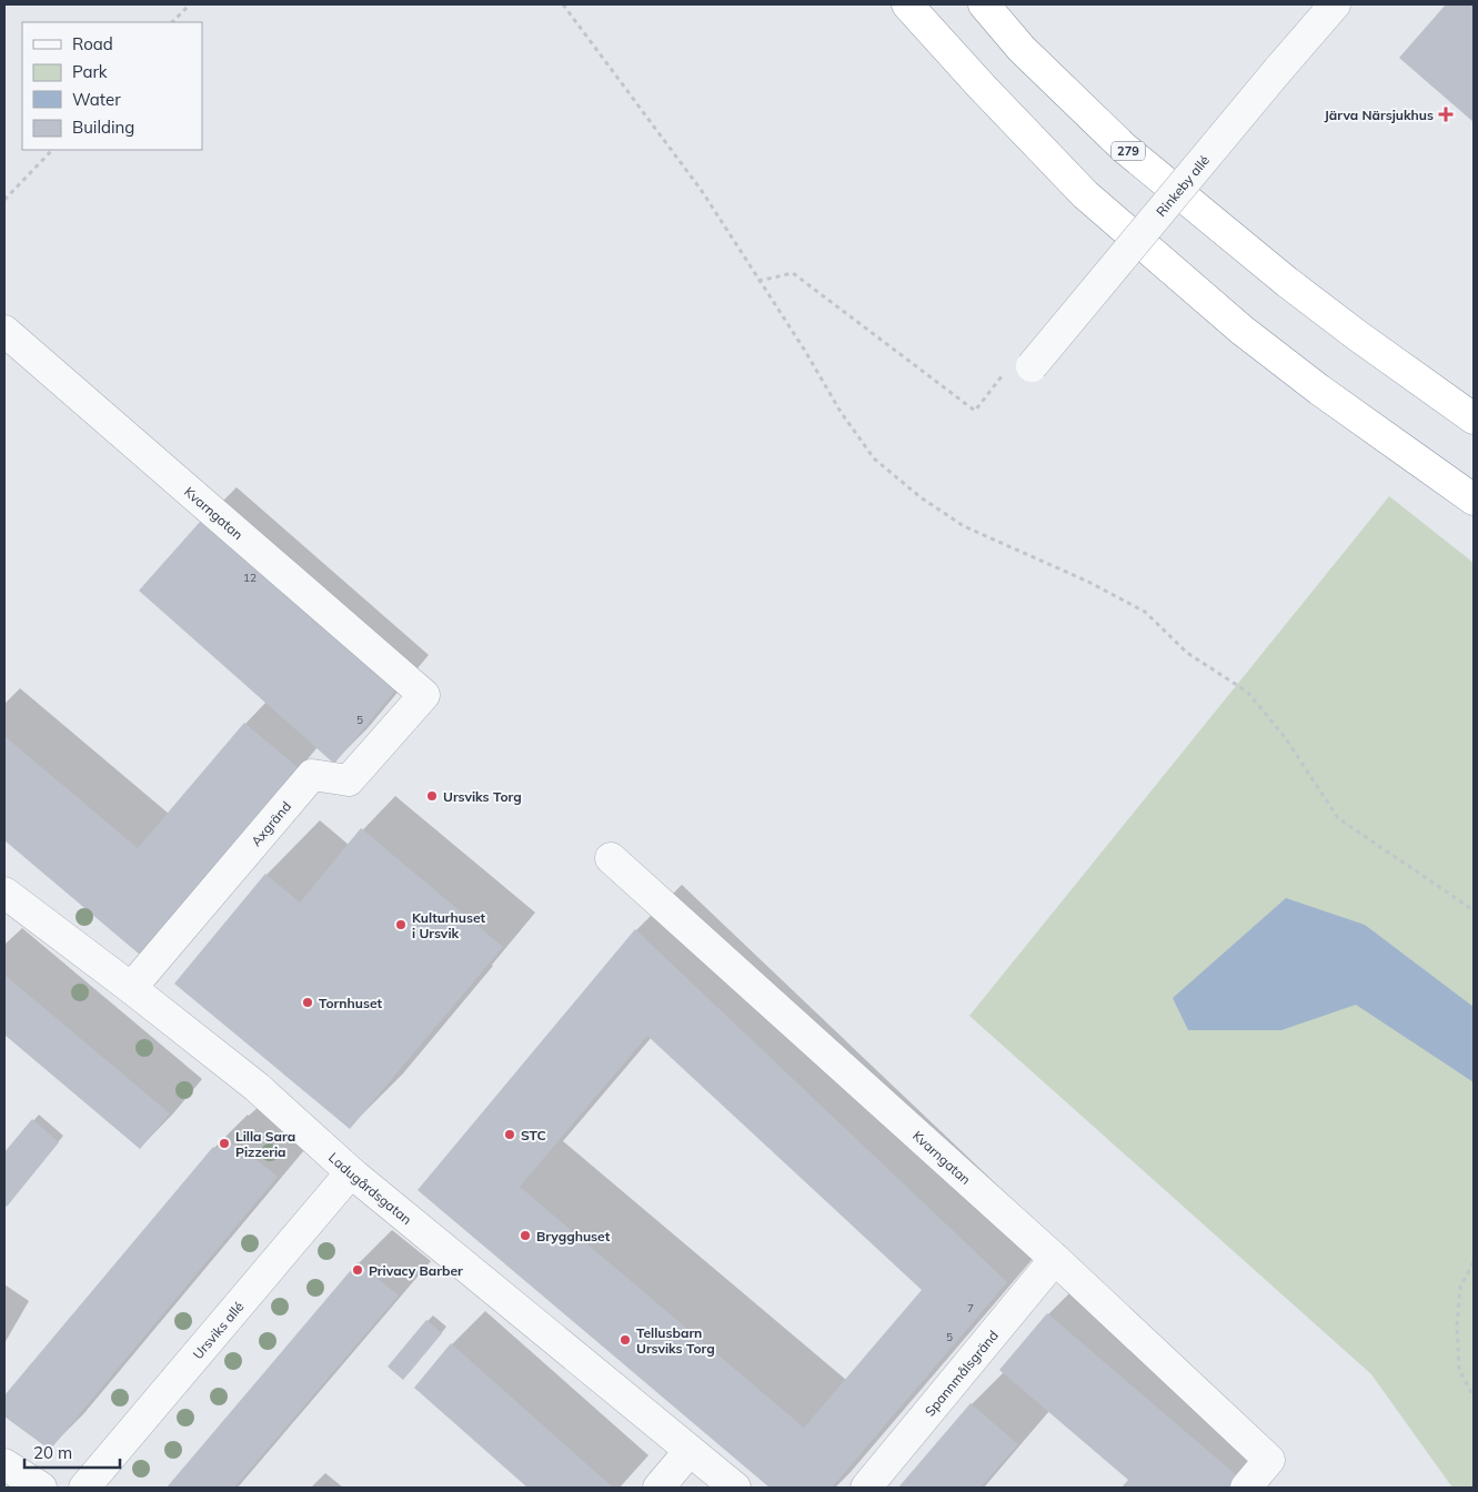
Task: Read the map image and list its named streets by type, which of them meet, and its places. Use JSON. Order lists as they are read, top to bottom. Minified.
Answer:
{"streets":{"highway":["279"],"street":["Rinkeby allé","Kvarngatan","Axgränd","Ladugårdsgatan","Ursviks allé","Spannmålsgränd"]},"crossings":[["Kvarngatan","Axgränd"],["Kvarngatan","Spannmålsgränd"],["Axgränd","Ladugårdsgatan"],["Ladugårdsgatan","Ursviks allé"]],"places":{"health":["Järva Närsjukhus"],"other":["Ursviks Torg","Kulturhuset i Ursvik","Tornhuset","STC","Lilla Sara Pizzeria","Brygghuset","Privacy Barber","Tellusbarn Ursviks Torg"]},"house_numbers":["12","5","7","5"],"legend":["Road","Park","Water","Building"],"scale_bar":"20 m"}
